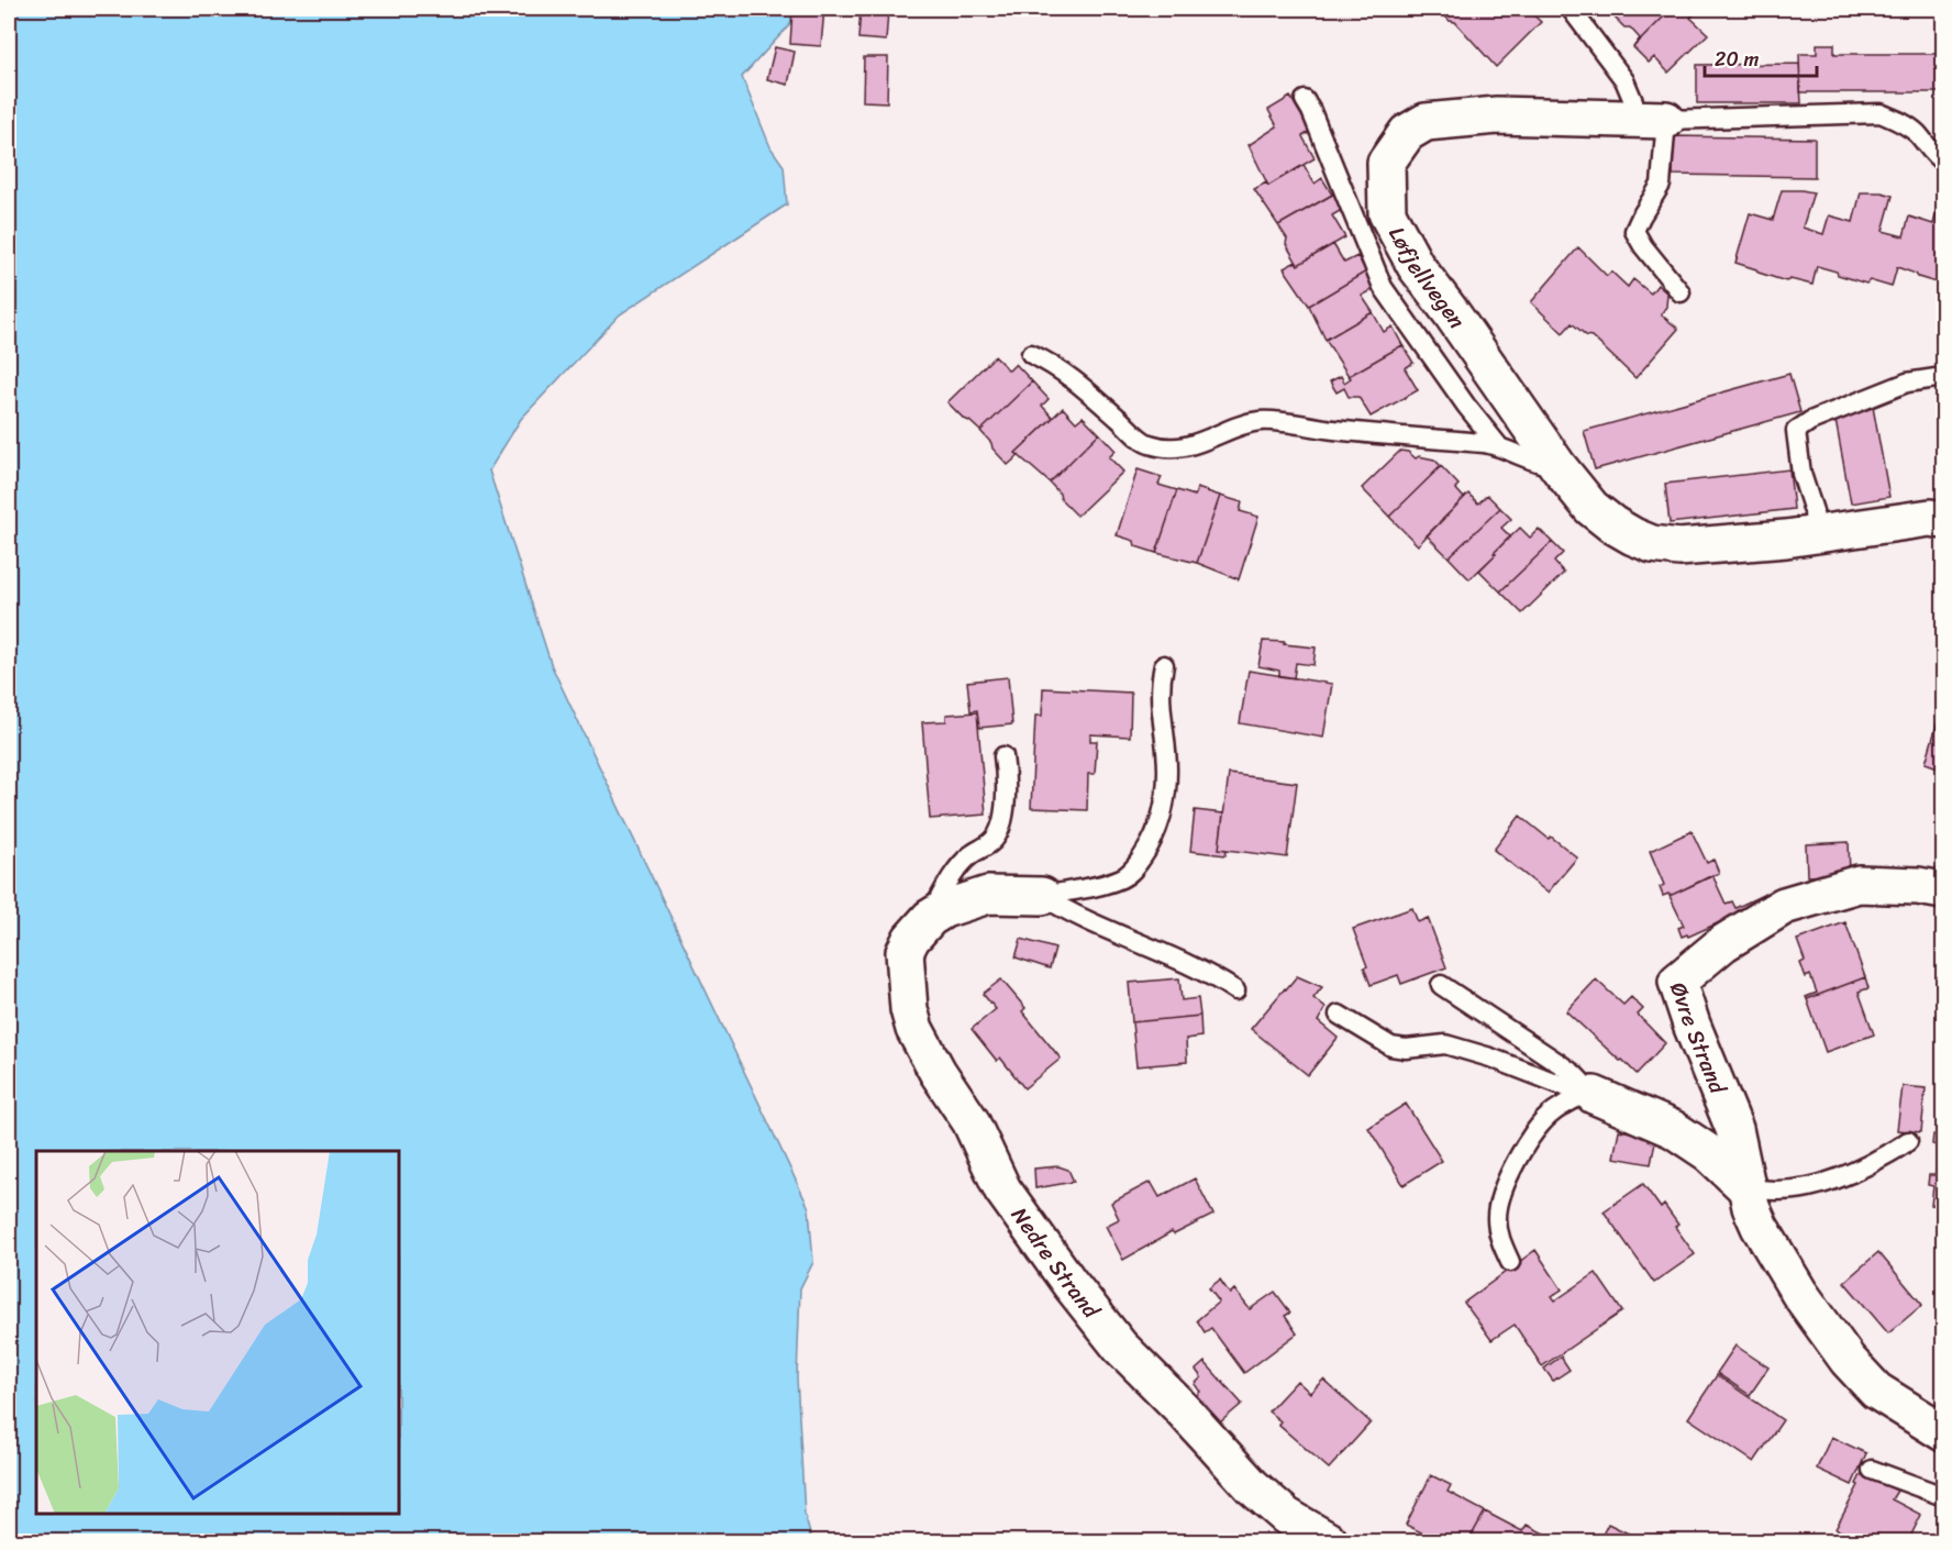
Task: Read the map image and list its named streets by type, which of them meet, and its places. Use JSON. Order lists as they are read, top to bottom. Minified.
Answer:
{"streets":{"street":["Løfjellvegen","Øvre Strand","Nedre Strand"]},"scale_bar":"20 m"}
